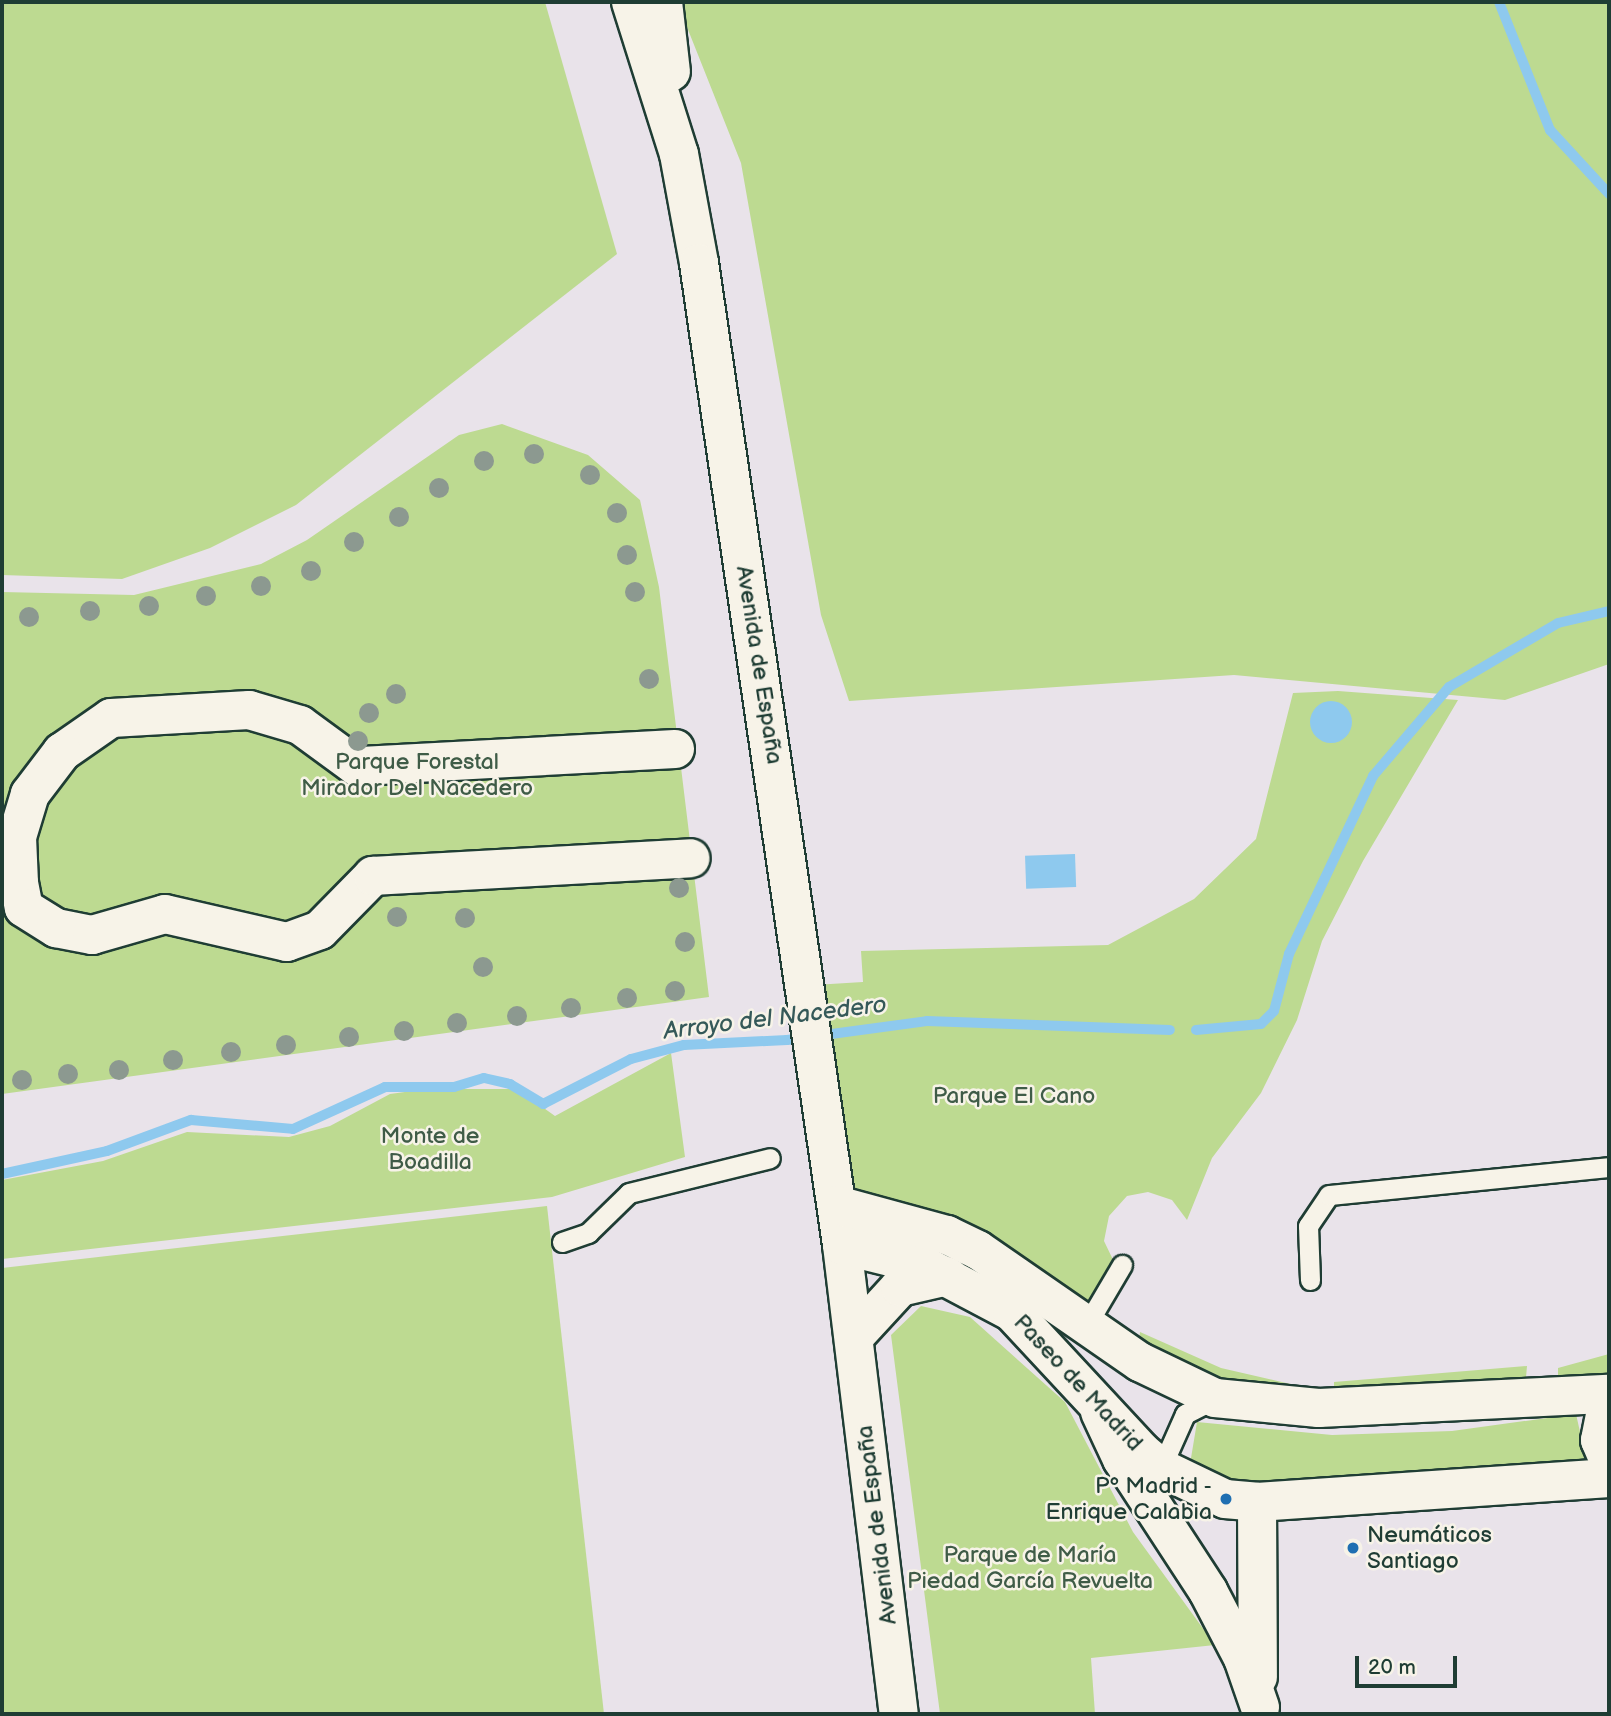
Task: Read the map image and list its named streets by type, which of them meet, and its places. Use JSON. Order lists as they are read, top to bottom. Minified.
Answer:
{"streets":{"street":["Avenida de España","Paseo de Madrid"]},"crossings":[["Avenida de España","Paseo de Madrid"]],"water":["Arroyo del Nacedero"],"parks":["Parque Forestal Mirador Del Nacedero","Parque El Cano","Monte de Boadilla","Parque de María Piedad García Revuelta"],"places":["Pº Madrid - Enrique Calabia","Neumáticos Santiago"],"scale_bar":"20 m"}
